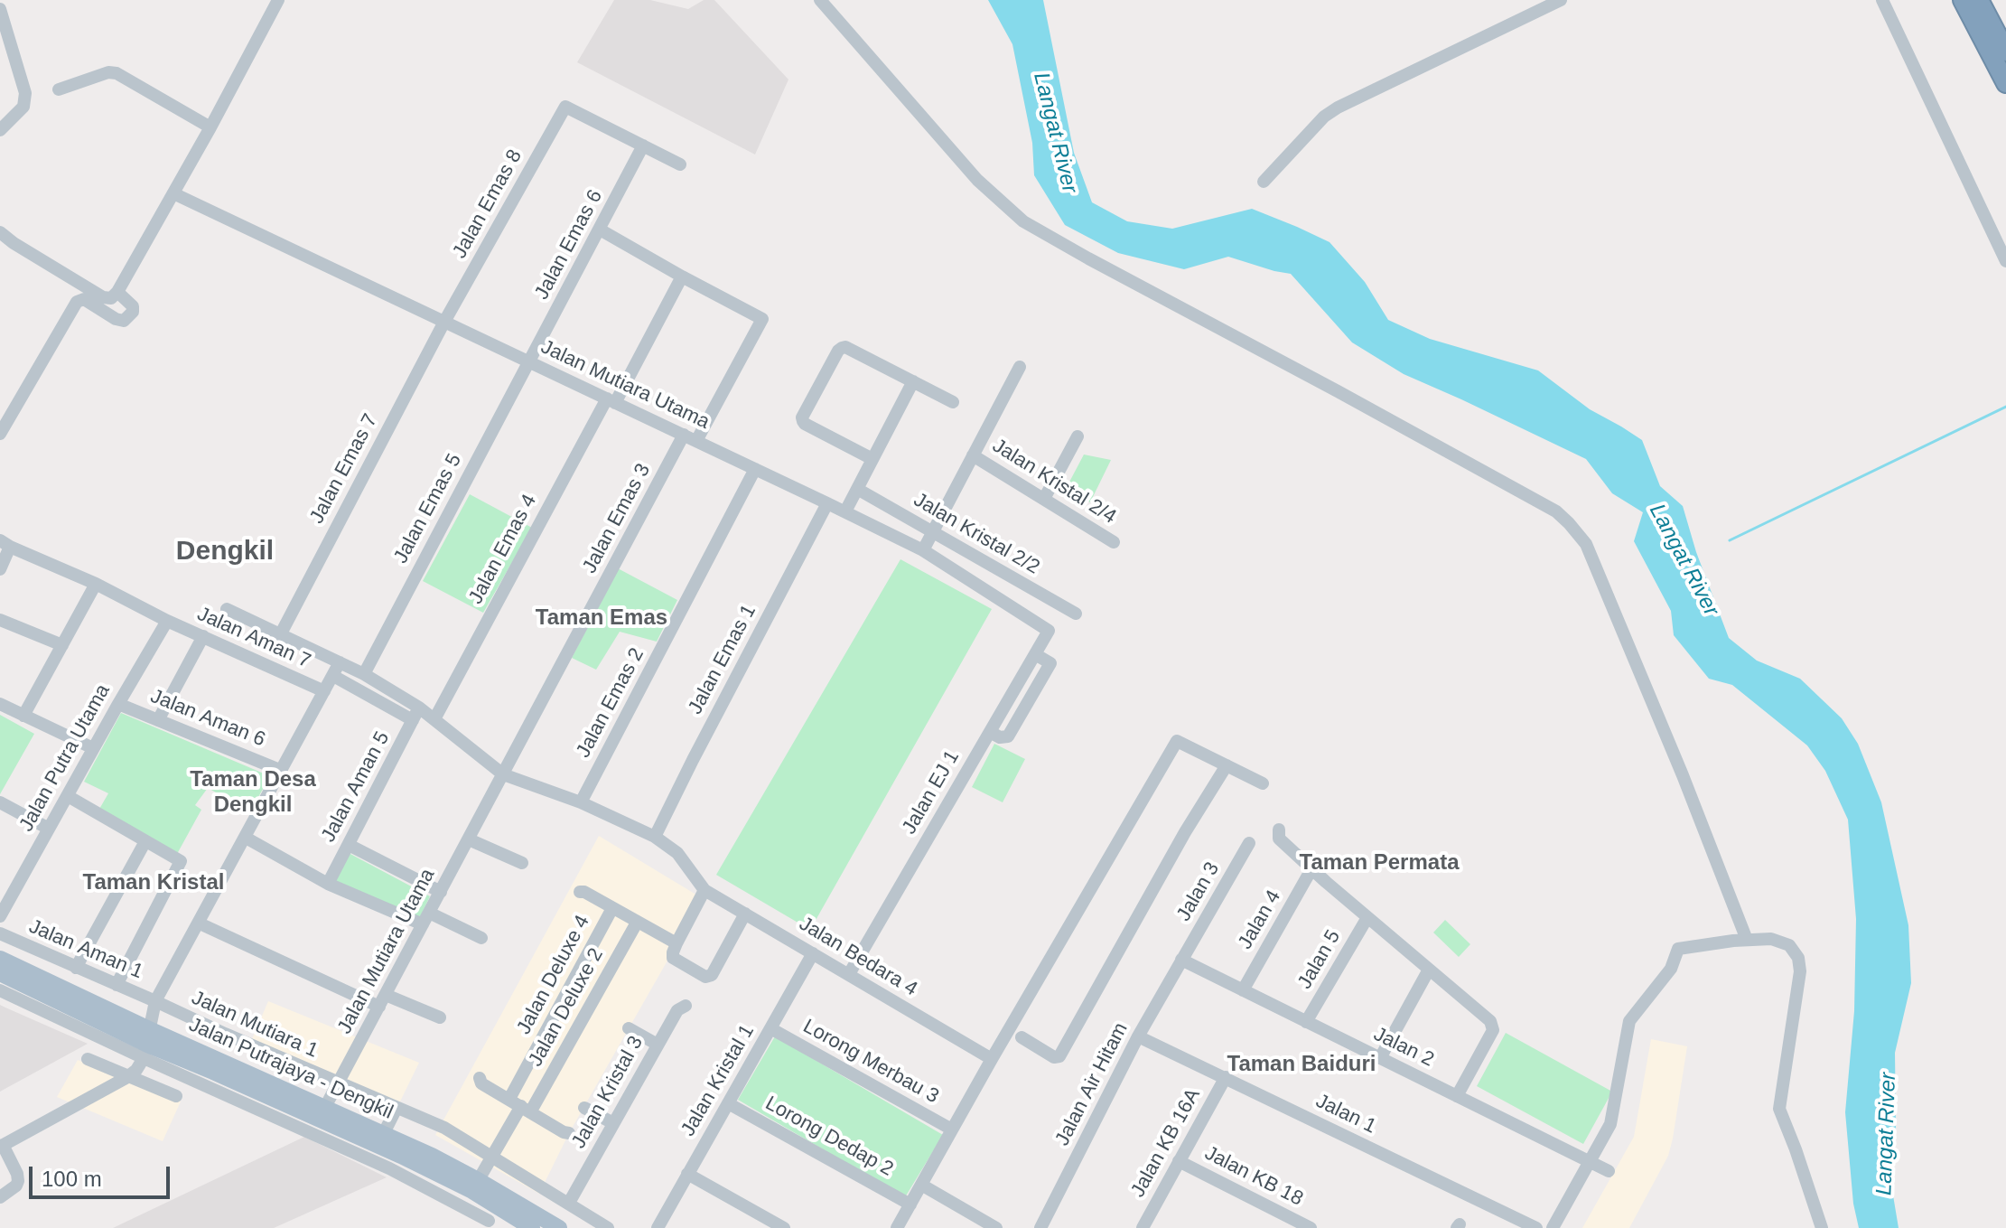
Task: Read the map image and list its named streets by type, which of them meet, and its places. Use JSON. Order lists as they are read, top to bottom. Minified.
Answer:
{"streets":{"main road":["Jalan Putrajaya - Dengkil"],"street":["Jalan Emas 8","Jalan Emas 6","Jalan Mutiara Utama","Jalan Emas 7","Jalan Kristal 2/4","Jalan Emas 5","Jalan Emas 3","Jalan Kristal 2/2","Jalan Emas 4","Jalan Aman 7","Jalan Emas 1","Jalan Emas 2","Jalan Aman 6","Jalan Putra Utama","Jalan Aman 5","Jalan EJ 1","Jalan 3","Jalan 4","Jalan Aman 1","Jalan Bedara 4","Jalan 5","Jalan Deluxe 4","Jalan Deluxe 2","Jalan Mutiara 1","Jalan 2","Lorong Merbau 3","Jalan Kristal 1","Jalan Air Hitam","Jalan Kristal 3","Jalan 1","Lorong Dedap 2","Jalan KB 16A","Jalan KB 18"]},"crossings":[["Jalan Emas 8","Jalan Emas 6"],["Jalan Emas 8","Jalan Mutiara Utama"],["Jalan Emas 8","Jalan Emas 7"],["Jalan Emas 6","Jalan Mutiara Utama"],["Jalan Emas 6","Jalan Emas 5"],["Jalan Mutiara Utama","Jalan Emas 7"],["Jalan Mutiara Utama","Jalan Emas 5"],["Jalan Mutiara Utama","Jalan Emas 3"],["Jalan Mutiara Utama","Jalan Emas 4"],["Jalan Mutiara Utama","Jalan Emas 1"],["Jalan Mutiara Utama","Jalan Emas 2"],["Jalan Mutiara Utama","Jalan EJ 1"],["Jalan Mutiara Utama","Jalan Mutiara 1"],["Jalan Mutiara Utama","Jalan Putrajaya - Dengkil"],["Jalan Aman 7","Jalan Putra Utama"],["Jalan Aman 6","Jalan Putra Utama"],["Jalan EJ 1","Jalan Bedara 4"],["Jalan 3","Jalan 2"],["Jalan 3","Jalan Air Hitam"],["Jalan 4","Jalan 2"],["Jalan Aman 1","Jalan Mutiara 1"],["Jalan Bedara 4","Jalan Kristal 1"],["Jalan 5","Jalan 2"],["Jalan Deluxe 4","Jalan Deluxe 2"],["Jalan Mutiara 1","Jalan Kristal 3"],["Jalan 2","Jalan Air Hitam"],["Lorong Merbau 3","Jalan Kristal 1"],["Jalan Kristal 1","Lorong Dedap 2"],["Jalan Air Hitam","Jalan 1"],["Jalan 1","Jalan KB 16A"],["Jalan KB 16A","Jalan KB 18"]],"districts":["Dengkil","Taman Emas","Taman Desa Dengkil","Taman Permata","Taman Kristal","Taman Baiduri"],"water":["Langat River"],"scale_bar":"100 m"}
